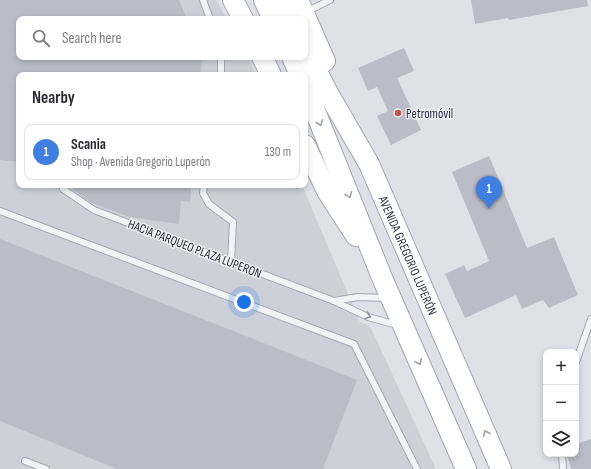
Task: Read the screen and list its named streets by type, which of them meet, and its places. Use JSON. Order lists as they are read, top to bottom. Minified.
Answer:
{"streets":{"main road":["AVENIDA GREGORIO LUPERÓN"],"lane":["HACIA PARQUEO PLAZA LUPERON"]},"places":["Petromóvil"],"page":{"search":"Search here","heading":"Nearby","list":[{"mark":"1","name":"Scania","note":"Shop · Avenida Gregorio Luperón","value":"130 m"}],"pins":"1","map_buttons":["+","−"]}}
